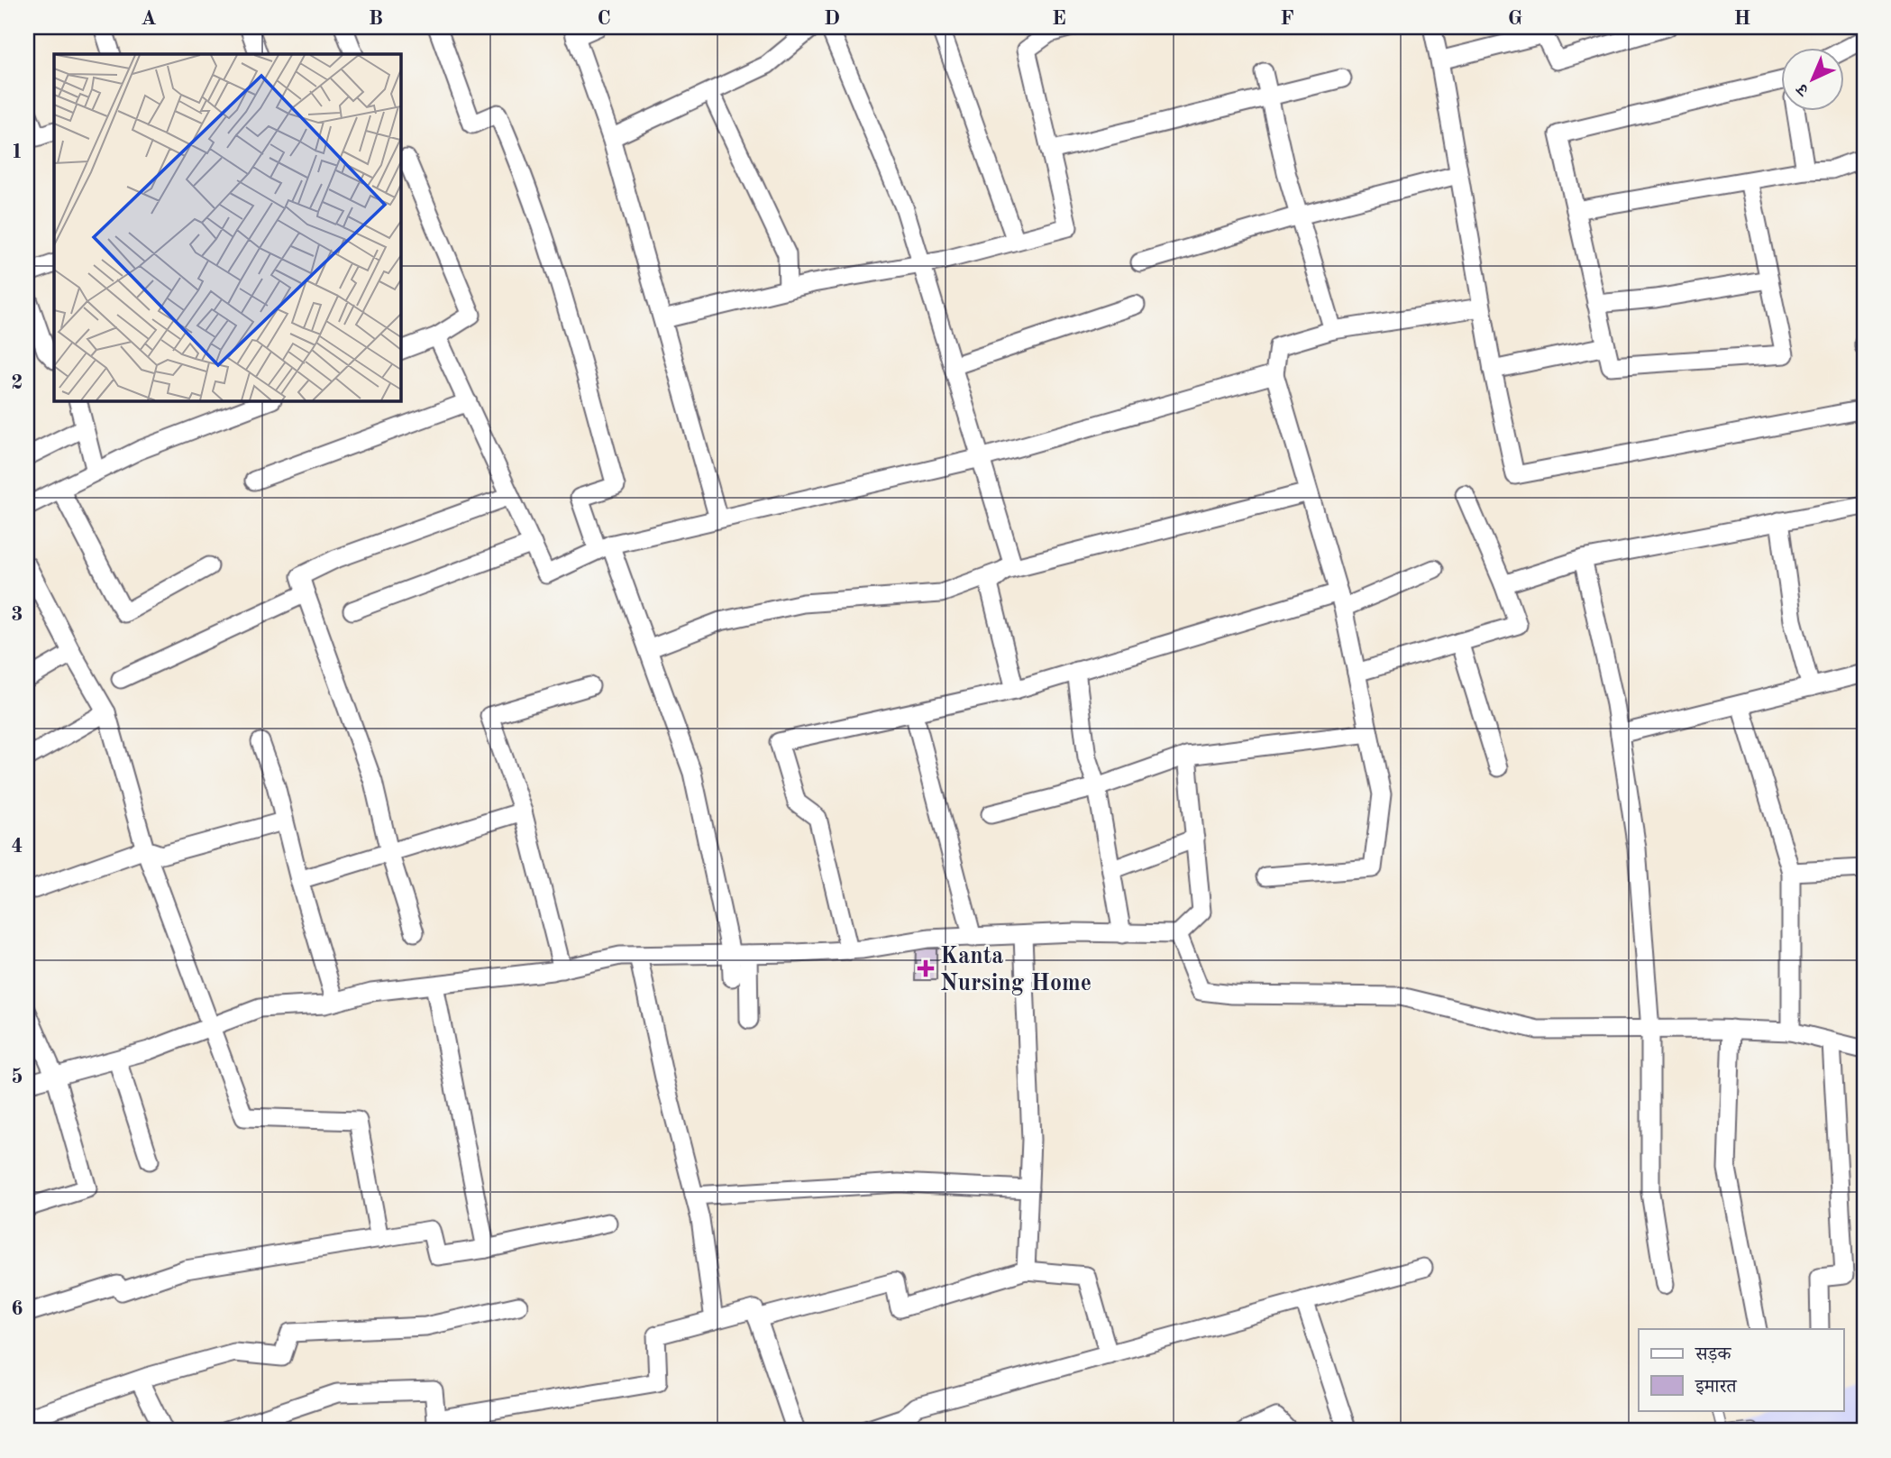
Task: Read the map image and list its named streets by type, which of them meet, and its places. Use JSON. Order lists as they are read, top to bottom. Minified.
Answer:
{"places":{"health":["Kanta Nursing Home"]},"legend":["सड़क","इमारत"],"north":"bottom left","grid":{"columns":["A","B","C","D","E","F","G","H"],"rows":["1","2","3","4","5","6"]}}
